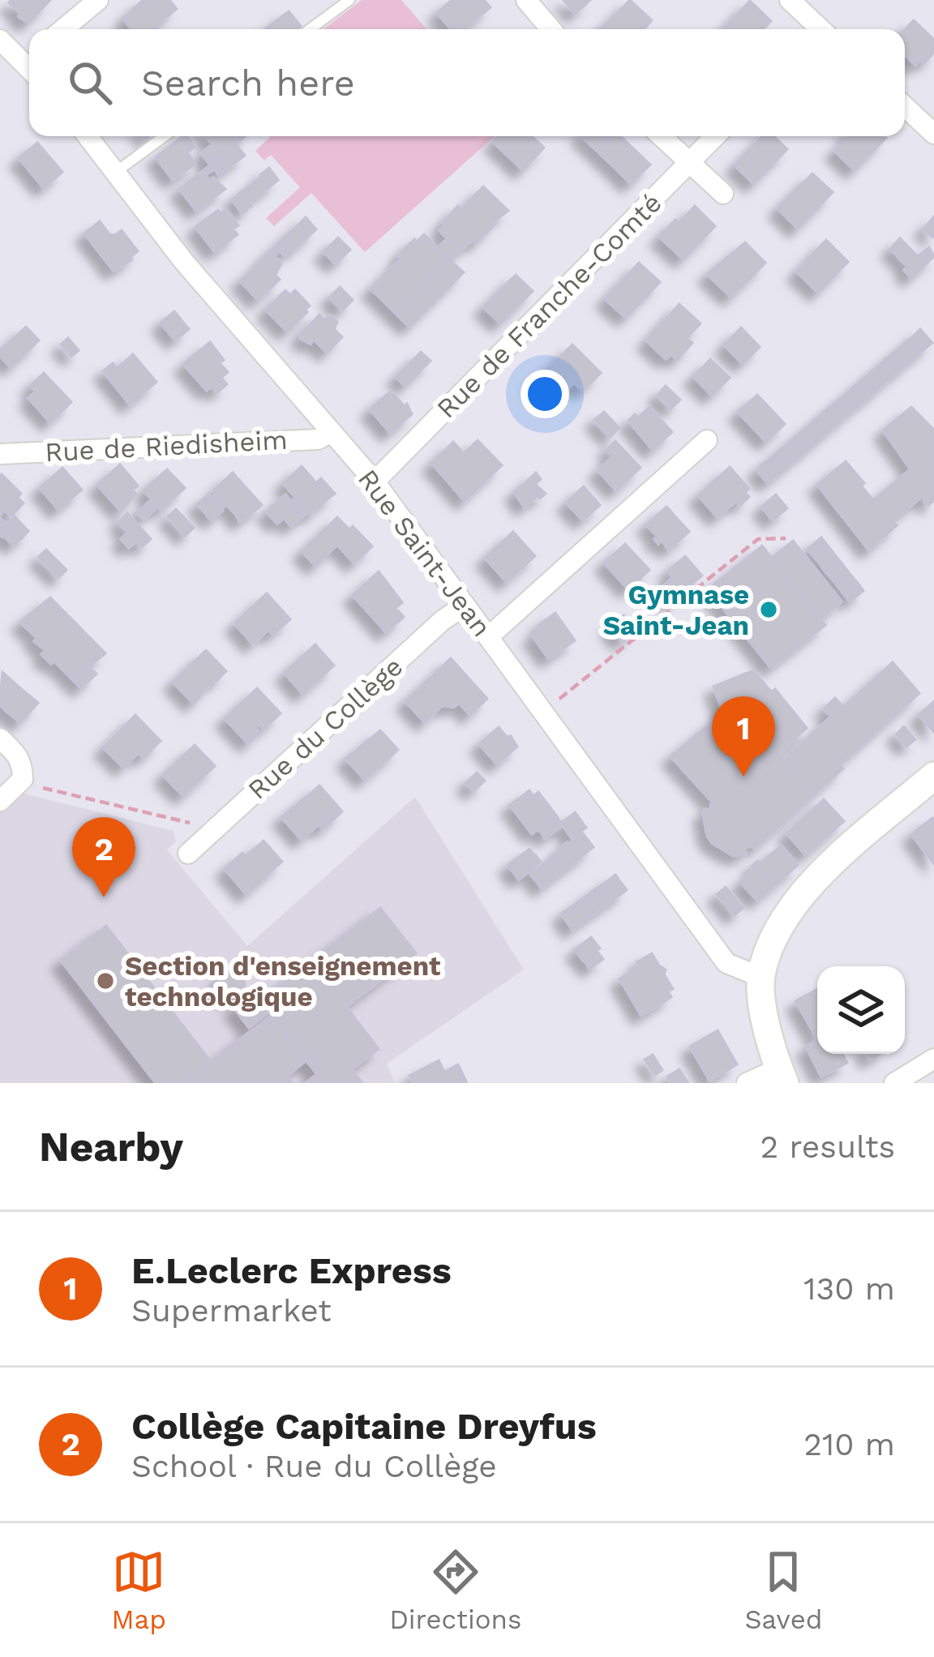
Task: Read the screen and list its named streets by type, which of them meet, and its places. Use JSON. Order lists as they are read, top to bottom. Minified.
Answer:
{"streets":{"street":["Rue de Franche-Comté","Rue de Riedisheim","Rue Saint-Jean","Rue du Collège"]},"crossings":[["Rue de Franche-Comté","Rue Saint-Jean"],["Rue de Riedisheim","Rue Saint-Jean"],["Rue Saint-Jean","Rue du Collège"]],"places":["Gymnase Saint-Jean","Section d'enseignement technologique"],"page":{"search":"Search here","pins":["1","2"],"heading":["Nearby","2 results"],"list":[{"mark":"1","name":"E.Leclerc Express","note":"Supermarket","value":"130 m"},{"mark":"2","name":"Collège Capitaine Dreyfus","note":"School · Rue du Collège","value":"210 m"}],"nav":["Map","Directions","Saved"]}}
